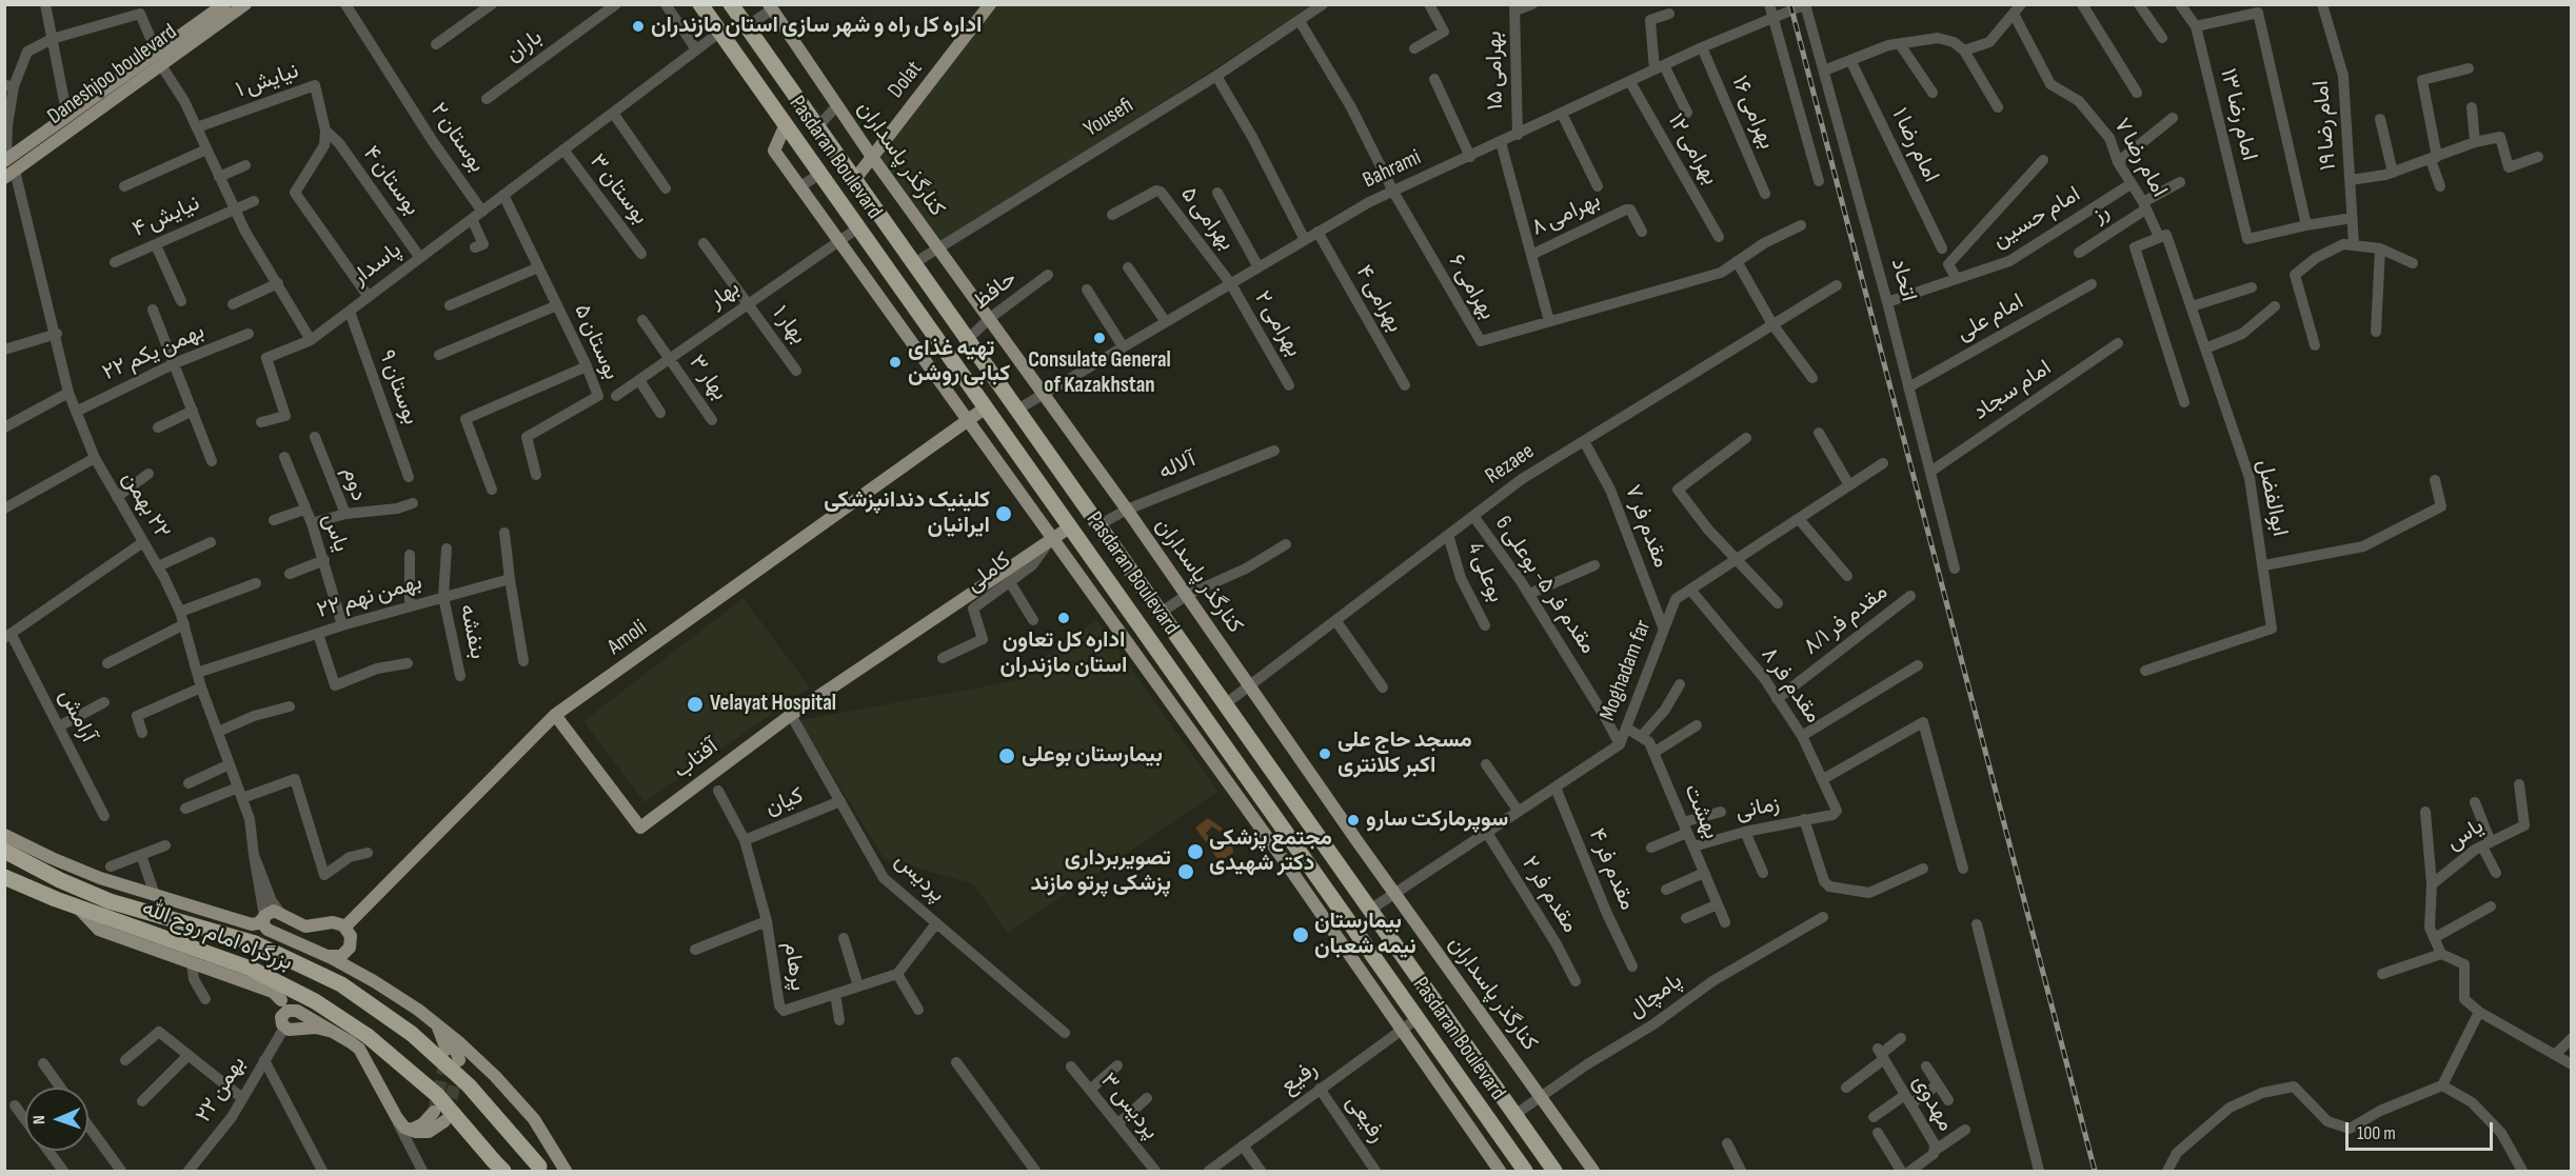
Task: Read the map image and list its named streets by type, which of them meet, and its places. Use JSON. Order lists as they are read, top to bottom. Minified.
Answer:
{"streets":{"highway":["Pasdaran Boulevard","بزرگراه امام روح الله"],"main road":["Daneshjoo boulevard","Dolat","کنارگذر پاسداران","Amoli","آفتاب"],"street":["باران","بهرامی ۱۵","نیایش ۱","بهرامی ۱۶","امام رضا ۱۳","Yousefi","امام رضا ۱۹","بوستان ۲","امام رضا ۱","بهرامی ۱۲","امام رضا ۷","Bahrami","بوستان ۴","بوستان ۳","رز","بهرامی ۸","نیایش ۴","امام حسین","بهرامی ۵","پاسدار","اتحاد","بهرامی ۶","حافظ","بهار","بهرامی ۴","امام علی","بهرامی ۲","بهار ۱","بوستان ۵","۲۲ بهمن یکم","بهار ۳","بوستان ۹","امام سجاد","Rezaee","آلاله","دوم","ابوالفضل","٢٢ بهمن","مقدم فر ۷","یاس","کاملی","بوعلی 4","مقدم فر ۵- بوعلی 6","۲۲ بهمن نهم","مقدم فر ۸/۱","بنفشه","Moghadam far","مقدم فر ۸","آرامش","کیان","زمانی","بهشت","مقدم فر ۴","پردیس","مقدم فر ۲","پرهام","پامچال","رفیع","۲۲ بهمن","مهدوی","پردیس ۳","رفیعی"]},"crossings":[["بهرامی ۱۵","Bahrami"],["Daneshjoo boulevard","٢٢ بهمن"],["Dolat","Pasdaran Boulevard"],["Dolat","کنارگذر پاسداران"],["نیایش ۱","بوستان ۴"],["بهرامی ۱۶","Bahrami"],["Yousefi","Pasdaran Boulevard"],["Yousefi","کنارگذر پاسداران"],["بوستان ۲","پاسدار"],["بهرامی ۱۲","Bahrami"],["Pasdaran Boulevard","Bahrami"],["Pasdaran Boulevard","پاسدار"],["Pasdaran Boulevard","حافظ"],["Pasdaran Boulevard","بهار"],["Pasdaran Boulevard","Rezaee"],["Pasdaran Boulevard","آلاله"],["Pasdaran Boulevard","Amoli"],["Pasdaran Boulevard","Moghadam far"],["Pasdaran Boulevard","آفتاب"],["Pasdaran Boulevard","پامچال"],["Pasdaran Boulevard","رفیع"],["امام رضا ۷","رز"],["امام رضا ۷","امام حسین"],["امام رضا ۷","ابوالفضل"],["کنارگذر پاسداران","Bahrami"],["کنارگذر پاسداران","حافظ"],["کنارگذر پاسداران","Rezaee"],["کنارگذر پاسداران","آلاله"],["کنارگذر پاسداران","Moghadam far"],["کنارگذر پاسداران","پامچال"],["Bahrami","بهرامی ۸"],["Bahrami","بهرامی ۵"],["Bahrami","اتحاد"],["Bahrami","بهرامی ۶"],["Bahrami","بهرامی ۴"],["Bahrami","بهرامی ۲"],["بوستان ۴","پاسدار"],["بوستان ۳","پاسدار"],["بهرامی ۸","بهرامی ۶"],["امام حسین","اتحاد"],["بهرامی ۵","بهرامی ۲"],["پاسدار","بوستان ۵"],["پاسدار","بوستان ۹"],["اتحاد","امام علی"],["اتحاد","امام سجاد"],["بهار","بهار ۱"],["بهار","بهار ۳"],["۲۲ بهمن یکم","٢٢ بهمن"],["Rezaee","مقدم فر ۷"],["Rezaee","بوعلی 4"],["Rezaee","مقدم فر ۵- بوعلی 6"],["دوم","یاس"],["٢٢ بهمن","۲۲ بهمن نهم"],["مقدم فر ۷","Moghadam far"],["یاس","۲۲ بهمن نهم"],["کاملی","آفتاب"],["مقدم فر ۵- بوعلی 6","Moghadam far"],["۲۲ بهمن نهم","بنفشه"],["مقدم فر ۸/۱","مقدم فر ۸"],["Amoli","آفتاب"],["Moghadam far","مقدم فر ۸"],["Moghadam far","بهشت"],["Moghadam far","مقدم فر ۴"],["Moghadam far","مقدم فر ۲"],["مقدم فر ۸","زمانی"],["آفتاب","پردیس"],["کیان","پردیس"],["کیان","پرهام"],["زمانی","بهشت"],["رفیع","رفیعی"]],"places":["اداره کل راه و شهر سازی استان مازندران","Consulate General of Kazakhstan","تهیه غذای کبابی روشن","کلینیک دندانپزشکی ایرانیان","اداره کل تعاون استان مازندران","Velayat Hospital","مسجد حاج علی اکبر کلانتری","بیمارستان بوعلی","سوپرمارکت سارو","مجتمع پزشکی دکتر شهیدی","تصویربرداری پزشکی پرتو مازند","بیمارستان نیمه شعبان"],"scale_bar":"100 m","north":"left"}
